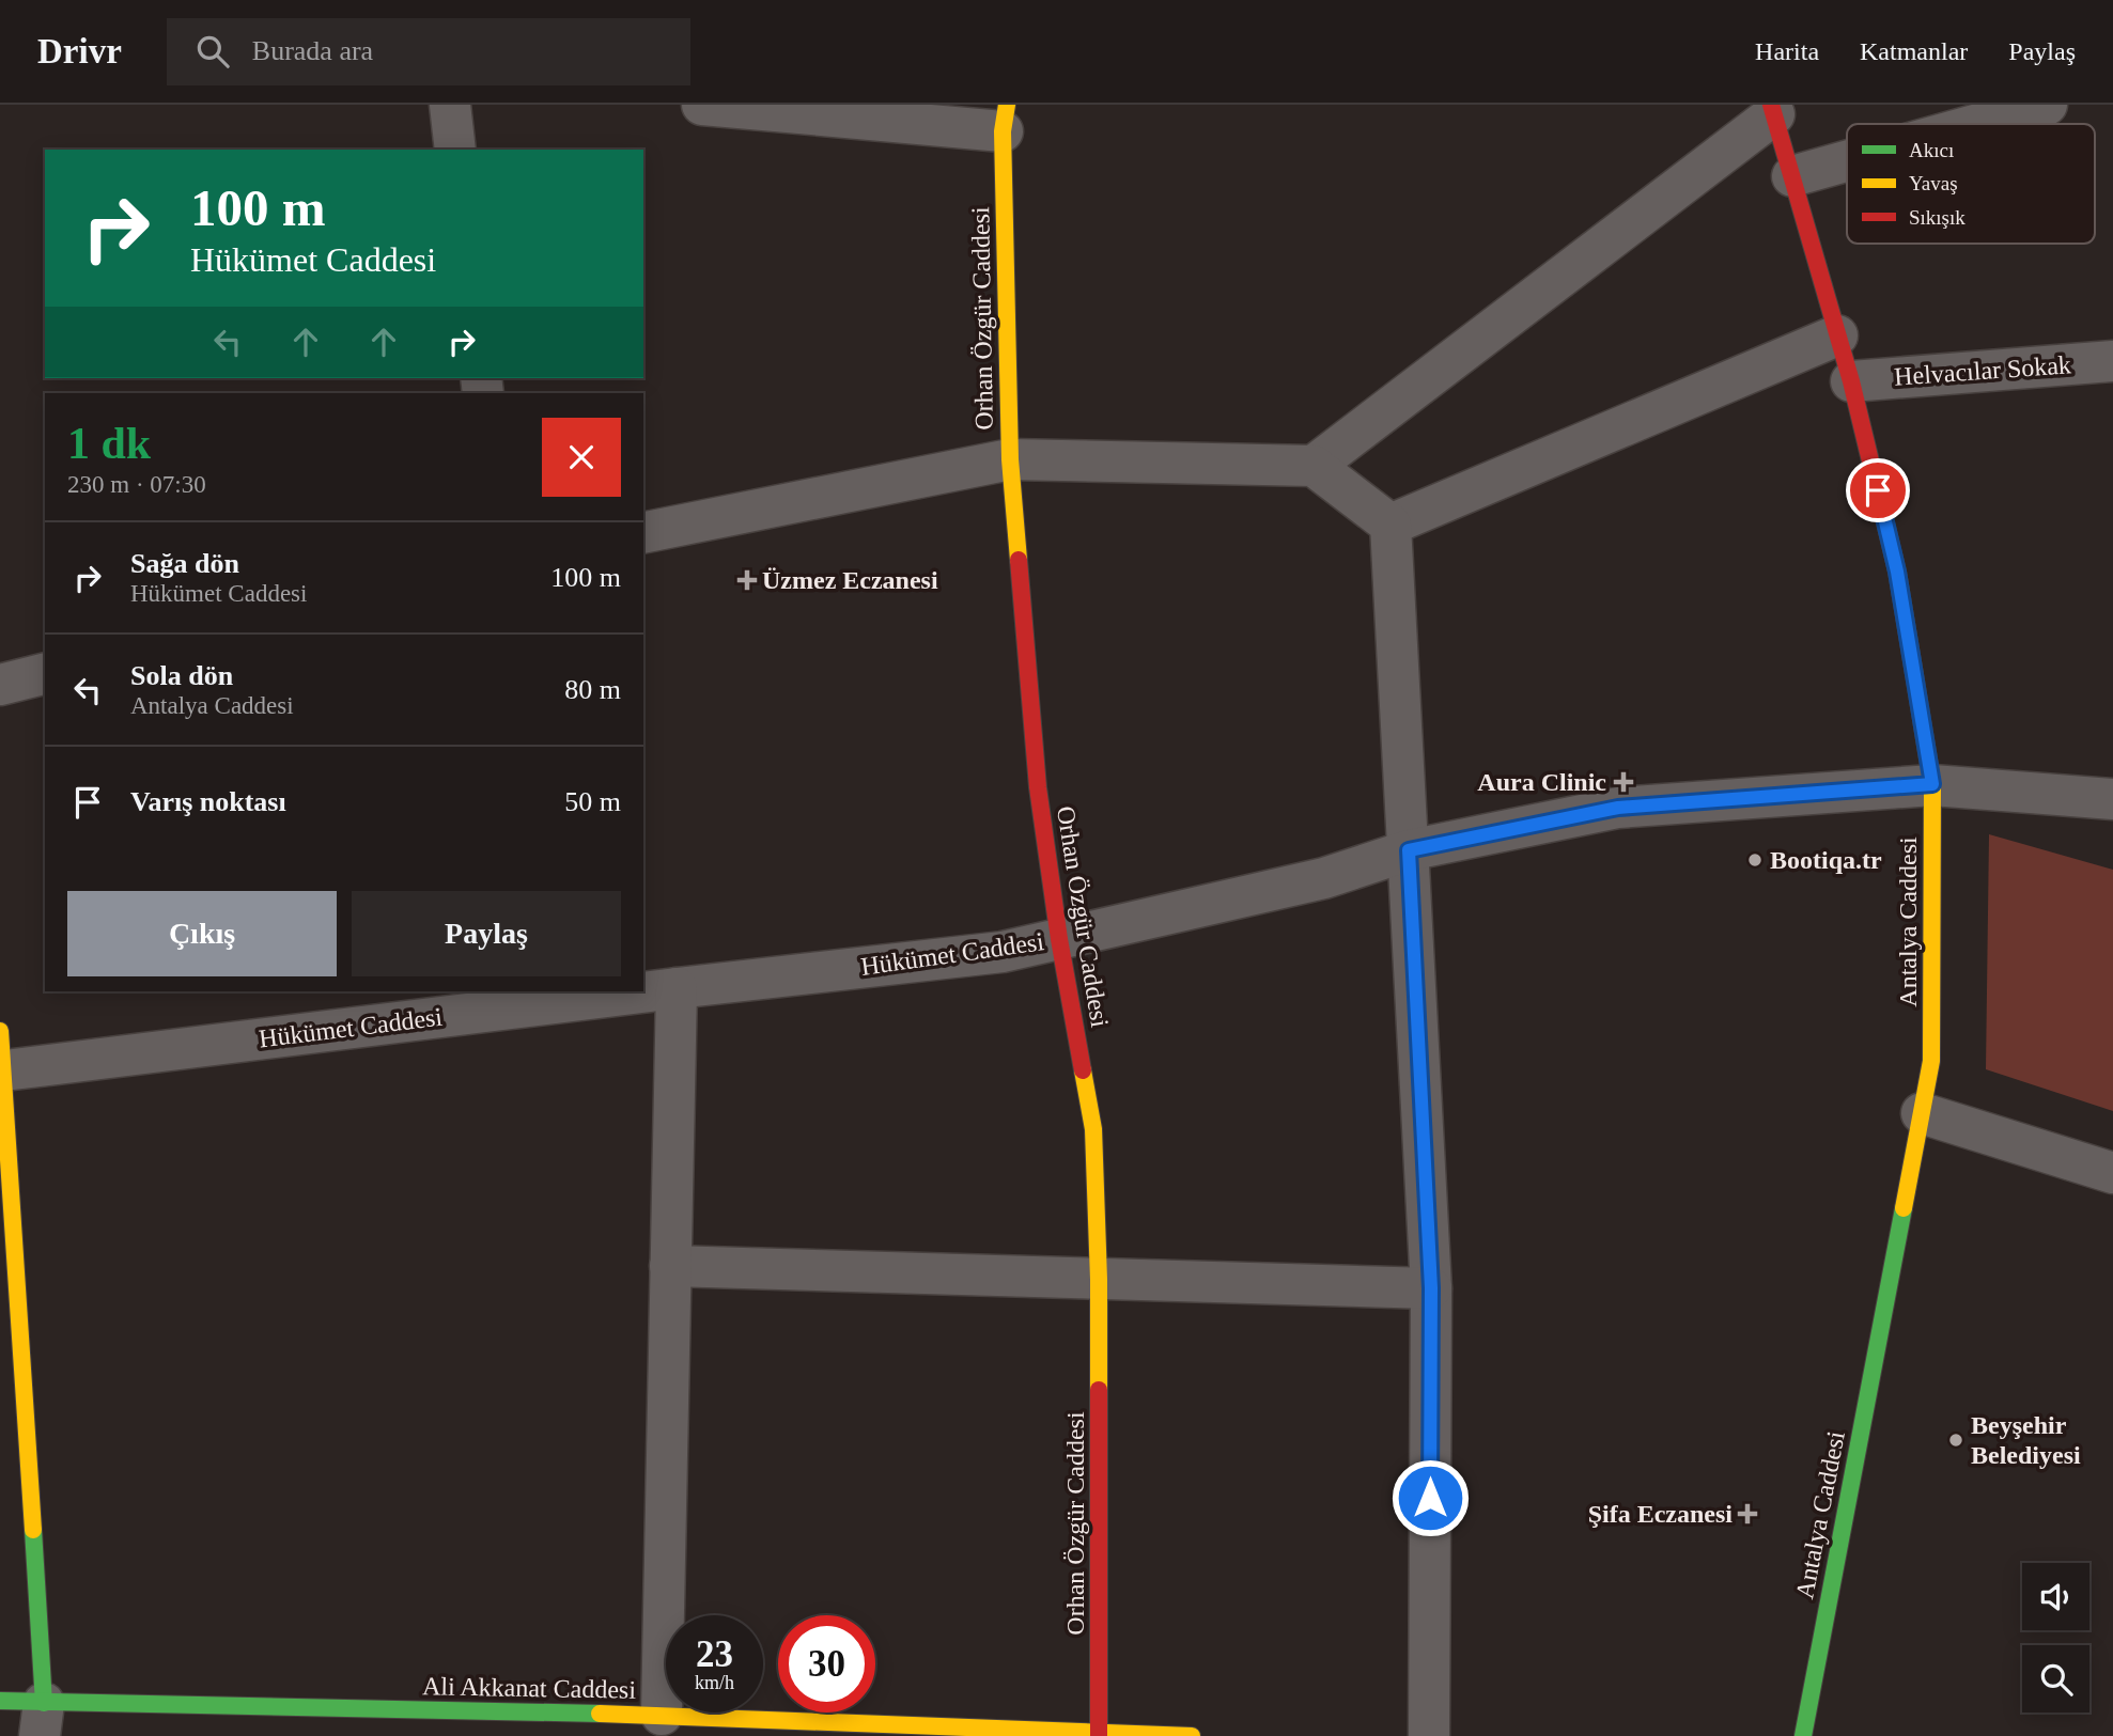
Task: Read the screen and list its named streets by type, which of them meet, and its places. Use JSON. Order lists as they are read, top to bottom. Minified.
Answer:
{"streets":{"main road":["Orhan Özgür Caddesi","Antalya Caddesi","Ali Akkanat Caddesi"],"street":["Helvacılar Sokak","Hükümet Caddesi"]},"crossings":[["Orhan Özgür Caddesi","Hükümet Caddesi"],["Orhan Özgür Caddesi","Ali Akkanat Caddesi"],["Helvacılar Sokak","Antalya Caddesi"],["Antalya Caddesi","Hükümet Caddesi"]],"places":{"health":["Üzmez Eczanesi","Aura Clinic","Şifa Eczanesi"],"other":["Bootiqa.tr","Beyşehir Belediyesi"]},"legend":["Akıcı","Yavaş","Sıkışık"],"page":{"header":"Drivr","search":"Burada ara","nav":["Harita","Katmanlar","Paylaş"],"turn":["100 m","Hükümet Caddesi"],"heading":["1 dk","230 m · 07:30"],"list":[{"name":"Sağa dön","note":"Hükümet Caddesi","value":"100 m"},{"name":"Sola dön","note":"Antalya Caddesi","value":"80 m"},{"name":"Varış noktası","value":"50 m"}],"buttons":["Çıkış","Paylaş"],"speed":"23 km/h","limit":"30"}}
